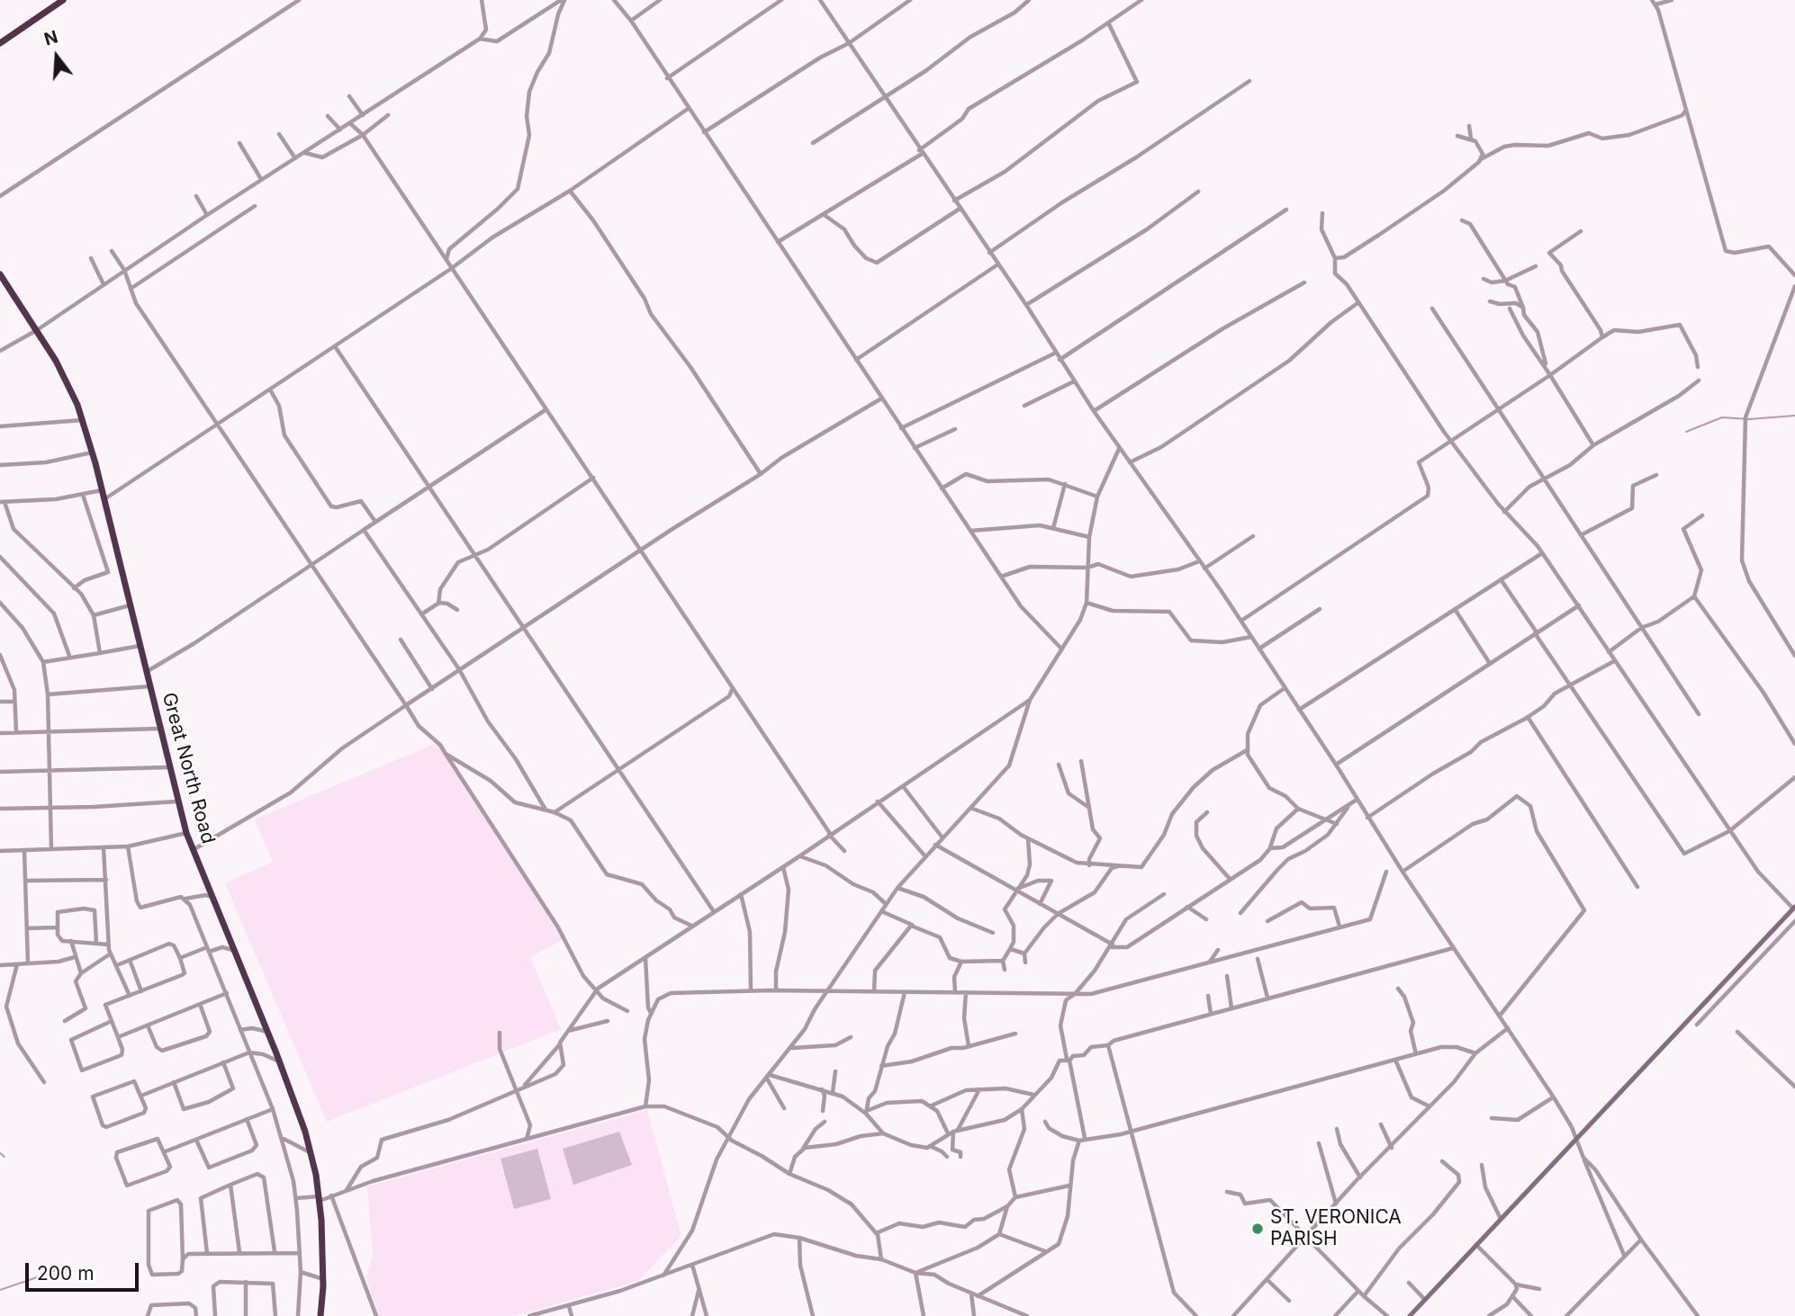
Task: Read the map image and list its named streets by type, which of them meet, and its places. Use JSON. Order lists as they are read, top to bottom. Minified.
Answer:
{"streets":{"highway":["Great North Road"]},"places":["ST. VERONICA PARISH"],"scale_bar":"200 m","north":"top"}
